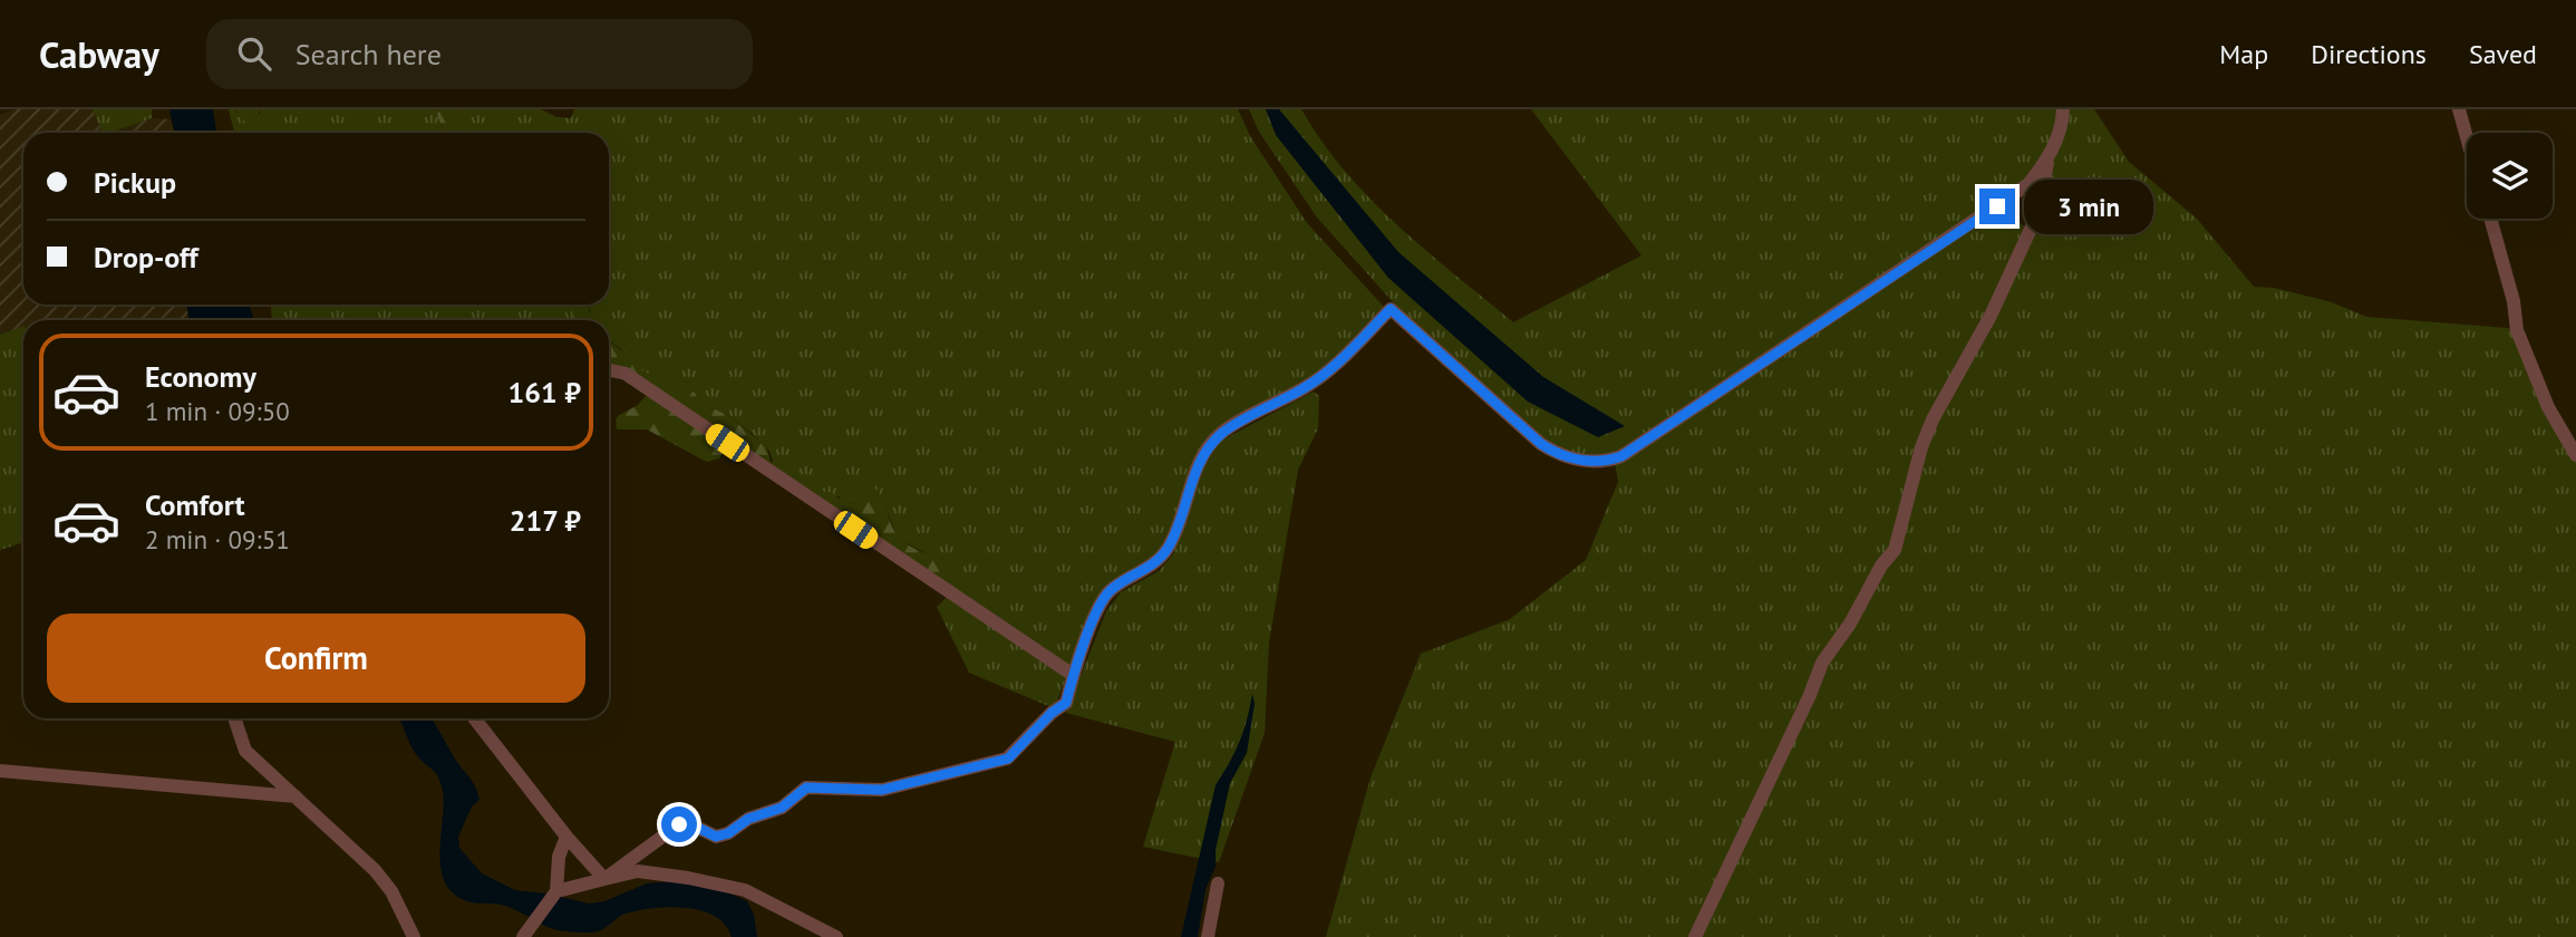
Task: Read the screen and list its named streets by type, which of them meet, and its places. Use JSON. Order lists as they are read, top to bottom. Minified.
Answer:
{"page":{"header":"Cabway","search":"Search here","nav":["Map","Directions","Saved"],"banner":["Pickup","Drop-off"],"bubble":"3 min","list":[{"name":"Economy","note":"1 min · 09:50","value":"161 ₽"},{"name":"Comfort","note":"2 min · 09:51","value":"217 ₽"}],"buttons":"Confirm"}}
